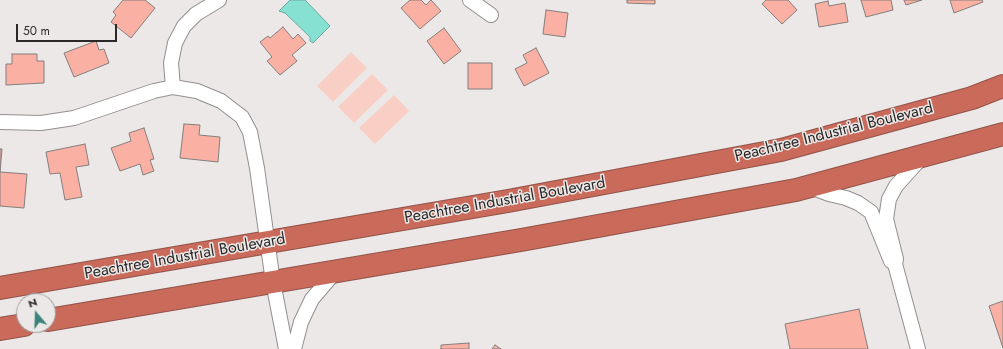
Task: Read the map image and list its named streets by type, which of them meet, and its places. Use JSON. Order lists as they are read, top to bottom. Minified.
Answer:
{"streets":{"highway":["Peachtree Industrial Boulevard"]},"scale_bar":"50 m","north":"top"}
